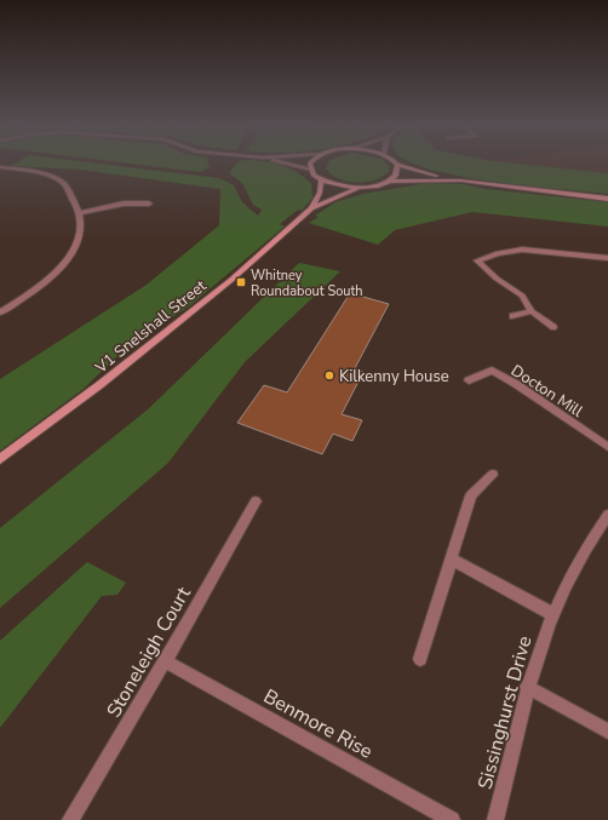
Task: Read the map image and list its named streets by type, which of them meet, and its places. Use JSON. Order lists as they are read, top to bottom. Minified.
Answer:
{"streets":{"street":["V1 Snelshall Street","Docton Mill","Stoneleigh Court","Sissinghurst Drive","Benmore Rise"]},"crossings":[["Stoneleigh Court","Benmore Rise"]],"places":{"transit":["Whitney Roundabout South"],"other":["Kilkenny House"]}}
